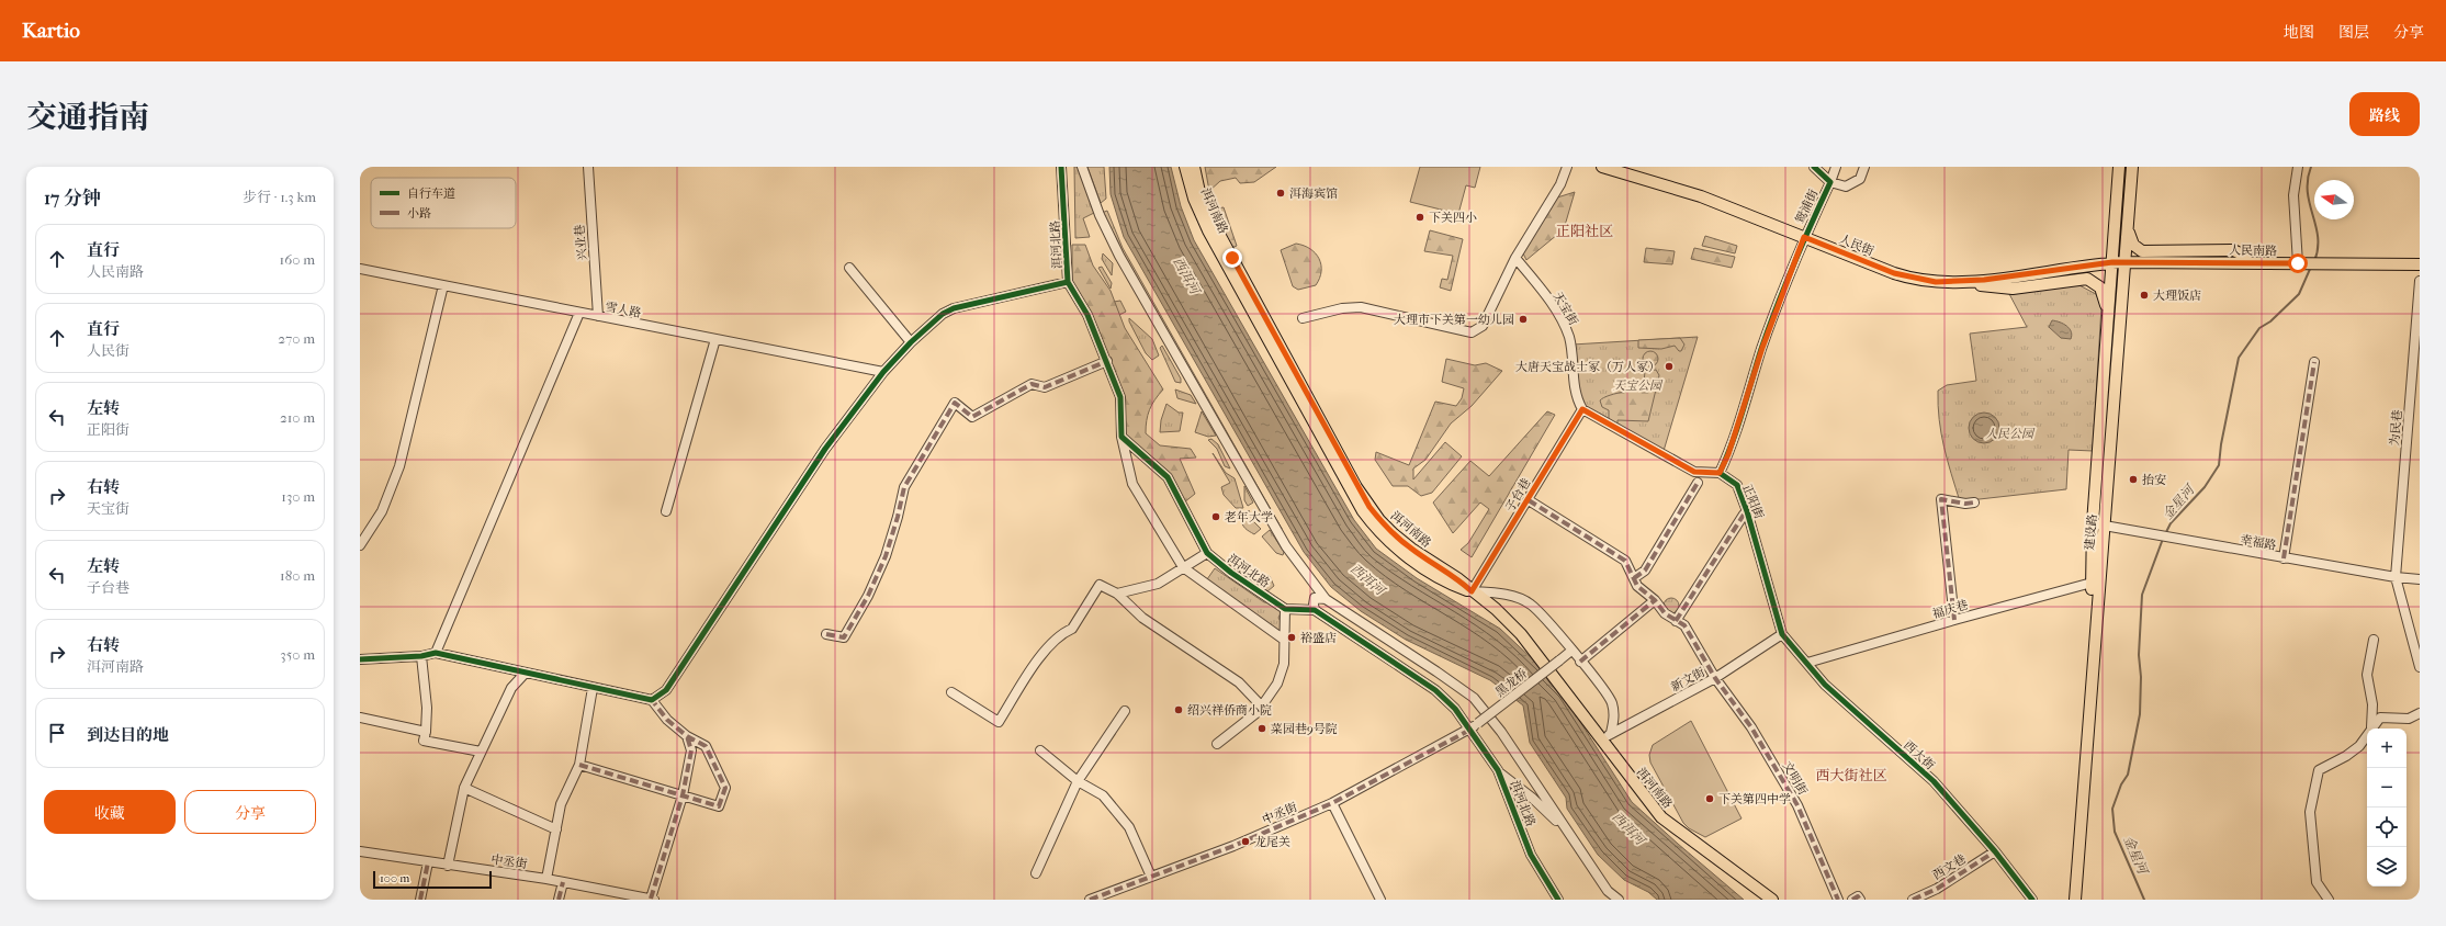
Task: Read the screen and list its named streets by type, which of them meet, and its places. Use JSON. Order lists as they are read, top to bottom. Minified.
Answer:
{"streets":{"main road":["洱河南路","人民街","人民南路","建设路"],"street":["鸳浦街","兴业巷","洱河北路","天宝街","雪人路","为民巷","子台巷","正阳街","幸福路","福庆巷","新文街","黑龙桥","西大街","文明街","中丞街","西文巷"]},"crossings":[["鸳浦街","人民街"],["洱河南路","子台巷"],["洱河南路","新文街"],["兴业巷","雪人路"],["洱河北路","黑龙桥"],["洱河北路","中丞街"],["人民街","人民南路"],["人民街","建设路"],["人民南路","建设路"],["天宝街","子台巷"],["为民巷","幸福路"],["子台巷","文明街"],["正阳街","新文街"],["正阳街","西大街"],["建设路","幸福路"],["建设路","福庆巷"],["福庆巷","西大街"],["新文街","西大街"],["新文街","文明街"],["黑龙桥","中丞街"],["西大街","西文巷"]],"districts":["正阳社区","西大街社区"],"water":["西洱河","金星河"],"parks":["天宝公园","人民公园"],"places":["洱海宾馆","下关四小","大理饭店","大理市下关第一幼儿园","大唐天宝战士冢（万人冢）","抬安","老年大学","裕盛店","绍兴祥侨商小院","菜园巷9号院","下关第四中学","龙尾关"],"legend":["自行车道","小路"],"scale_bar":"100 m","north":"left","page":{"header":"Kartio","nav":["地图","图层","分享"],"title":"交通指南","buttons":["路线",["收藏","分享"]],"heading":["17 分钟","步行 · 1.3 km"],"list":[["直行","人民南路","160 m"],["直行","人民街","270 m"],["左转","正阳街","210 m"],["右转","天宝街","130 m"],["左转","子台巷","180 m"],["右转","洱河南路","350 m"],"到达目的地"],"map_buttons":["+","−"],"scale":"100 m"}}
